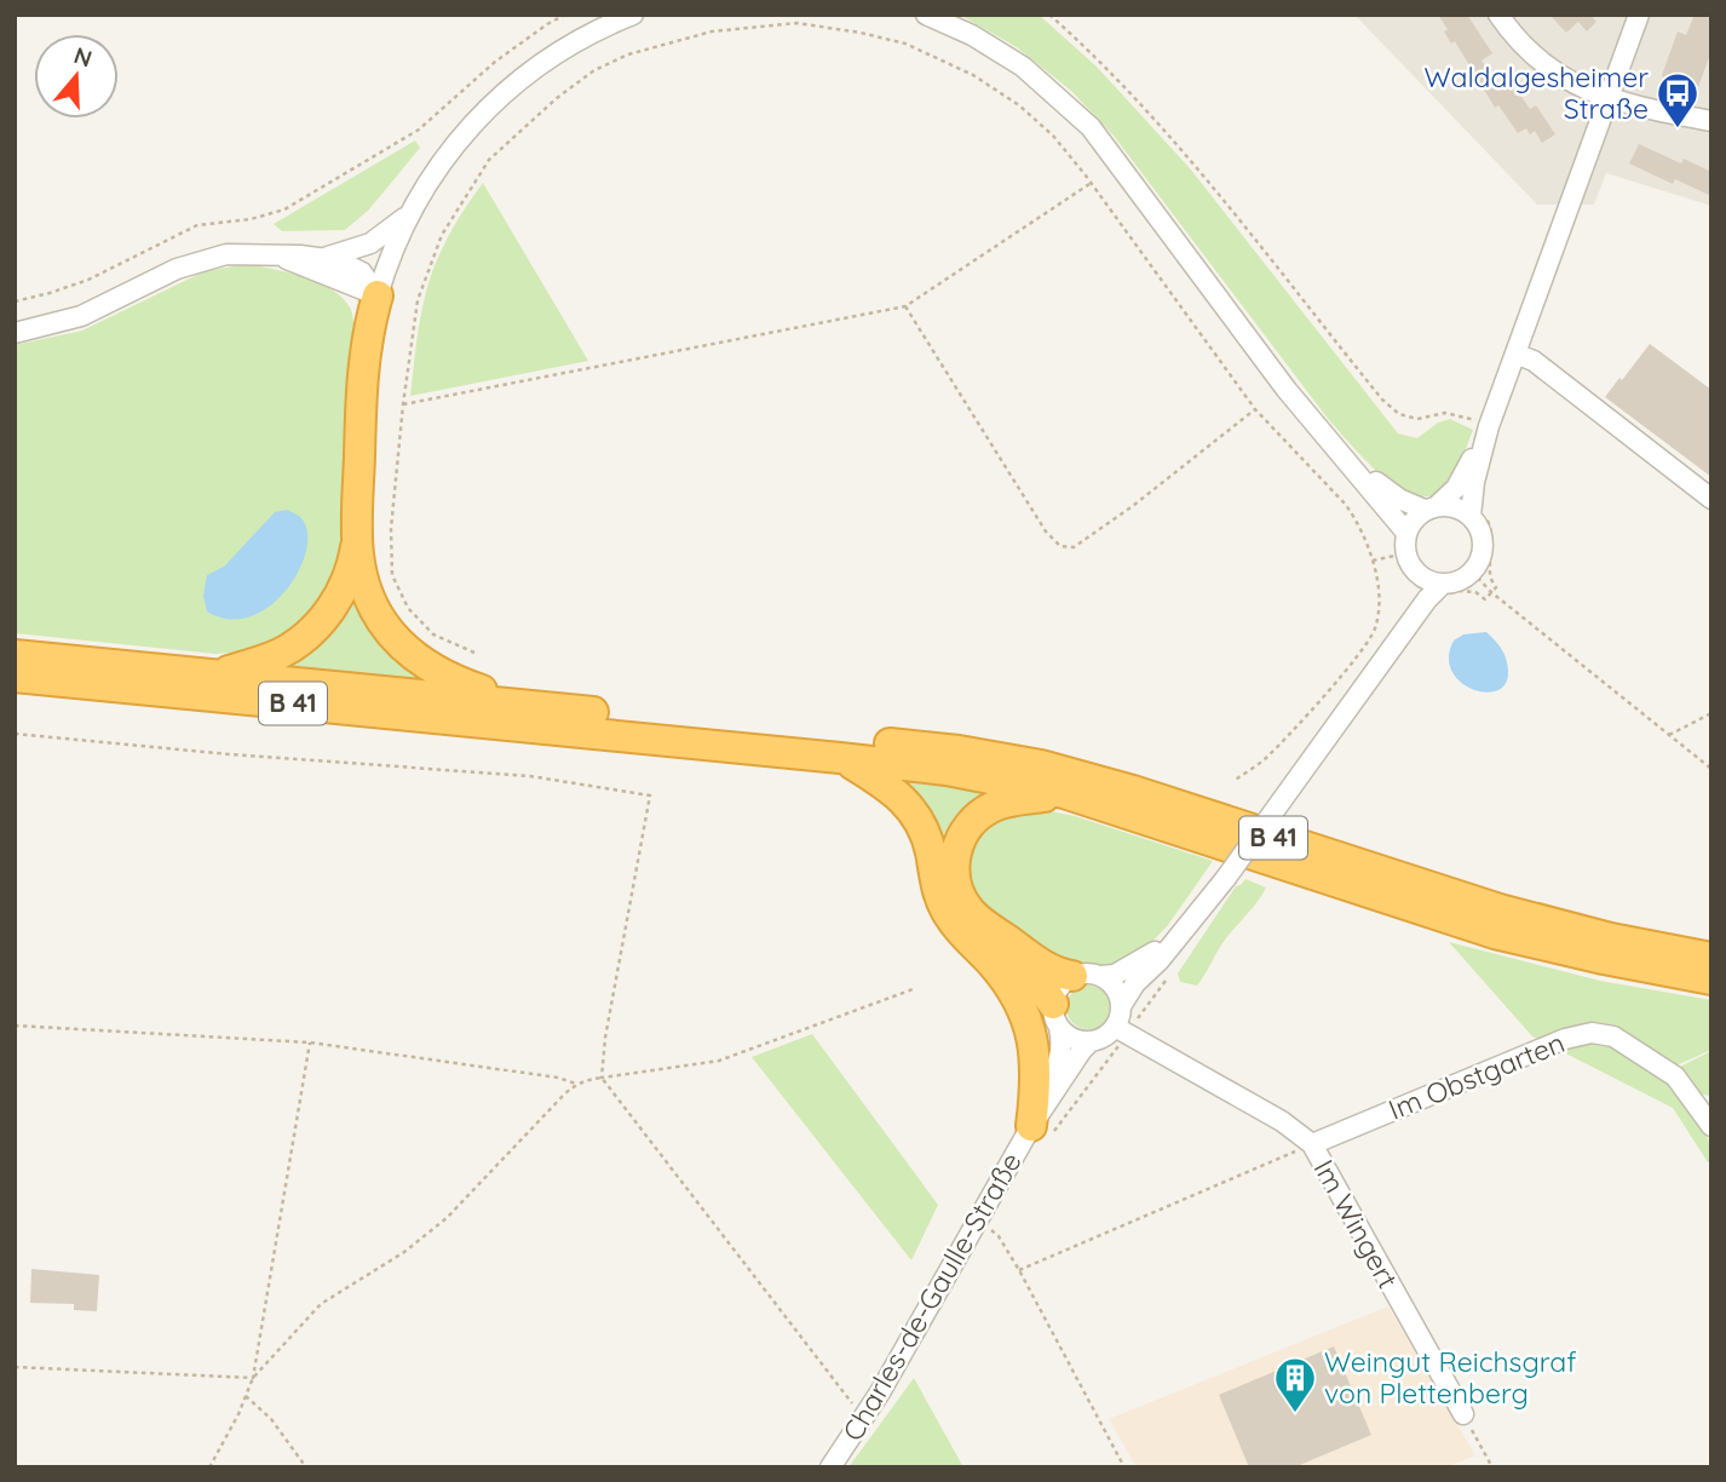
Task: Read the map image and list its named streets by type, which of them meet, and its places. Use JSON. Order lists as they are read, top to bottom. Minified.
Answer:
{"streets":{"highway":["B 41"],"street":["Im Obstgarten","Im Wingert","Charles-de-Gaulle-Straße"]},"crossings":[["B 41","Im Wingert"],["B 41","Charles-de-Gaulle-Straße"],["Im Obstgarten","Im Wingert"],["Im Wingert","Charles-de-Gaulle-Straße"]],"places":{"bus stop":["Waldalgesheimer Straße"],"building":["Weingut Reichsgraf von Plettenberg"]},"north":"top"}
